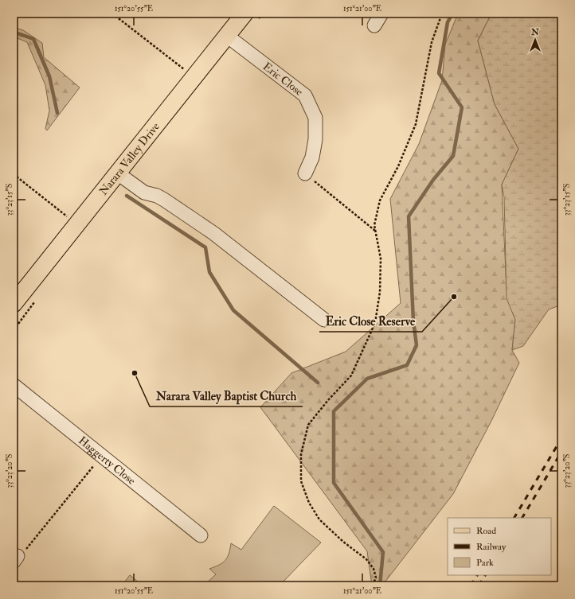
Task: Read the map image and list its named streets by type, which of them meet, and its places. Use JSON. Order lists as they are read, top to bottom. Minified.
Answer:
{"streets":{"main road":["Narara Valley Drive"],"street":["Eric Close","Haggerty Close"]},"crossings":[["Eric Close","Narara Valley Drive"]],"places":["Eric Close Reserve","Narara Valley Baptist Church"],"legend":["Road","Railway","Park"],"north":"top","coordinates":["151°20'55\"E","151°21'00\"E","33°23'15\"S","33°23'20\"S"]}
